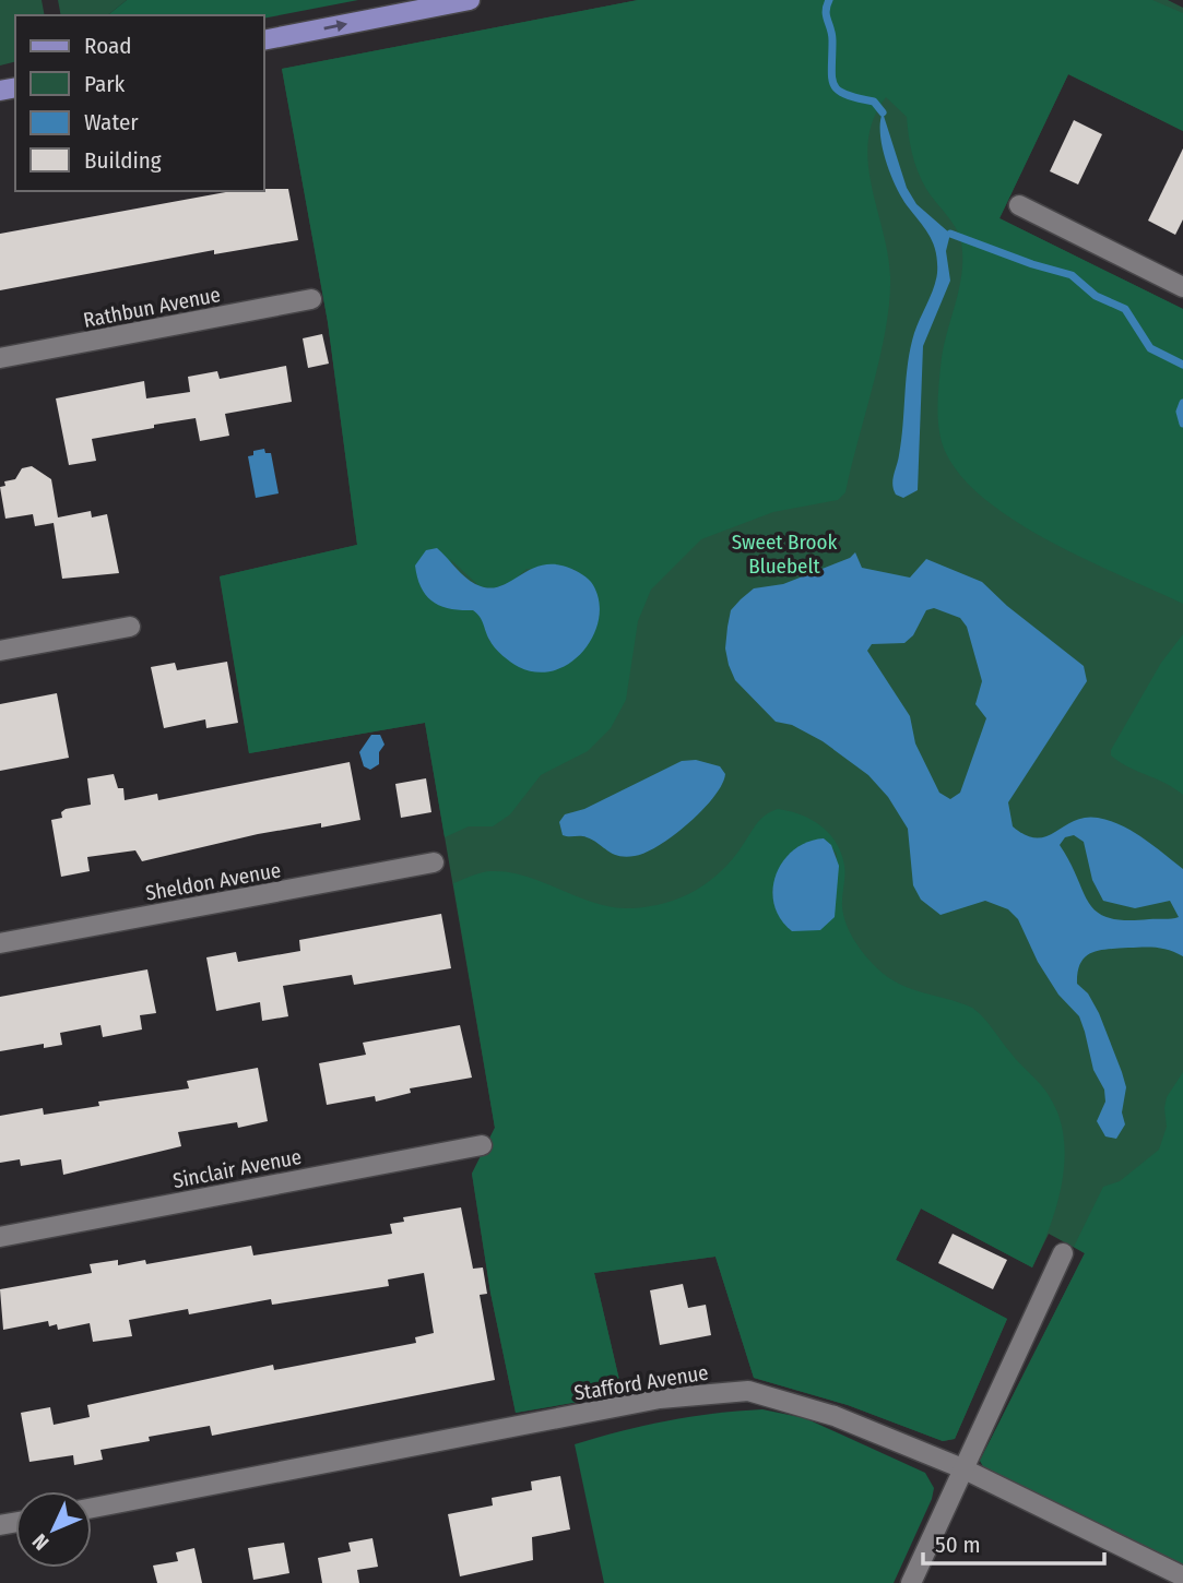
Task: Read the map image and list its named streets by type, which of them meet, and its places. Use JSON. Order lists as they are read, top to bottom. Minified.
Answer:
{"streets":{"street":["Rathbun Avenue","Sheldon Avenue","Sinclair Avenue","Stafford Avenue"]},"parks":["Sweet Brook Bluebelt"],"legend":["Road","Park","Water","Building"],"scale_bar":"50 m","north":"bottom left"}
